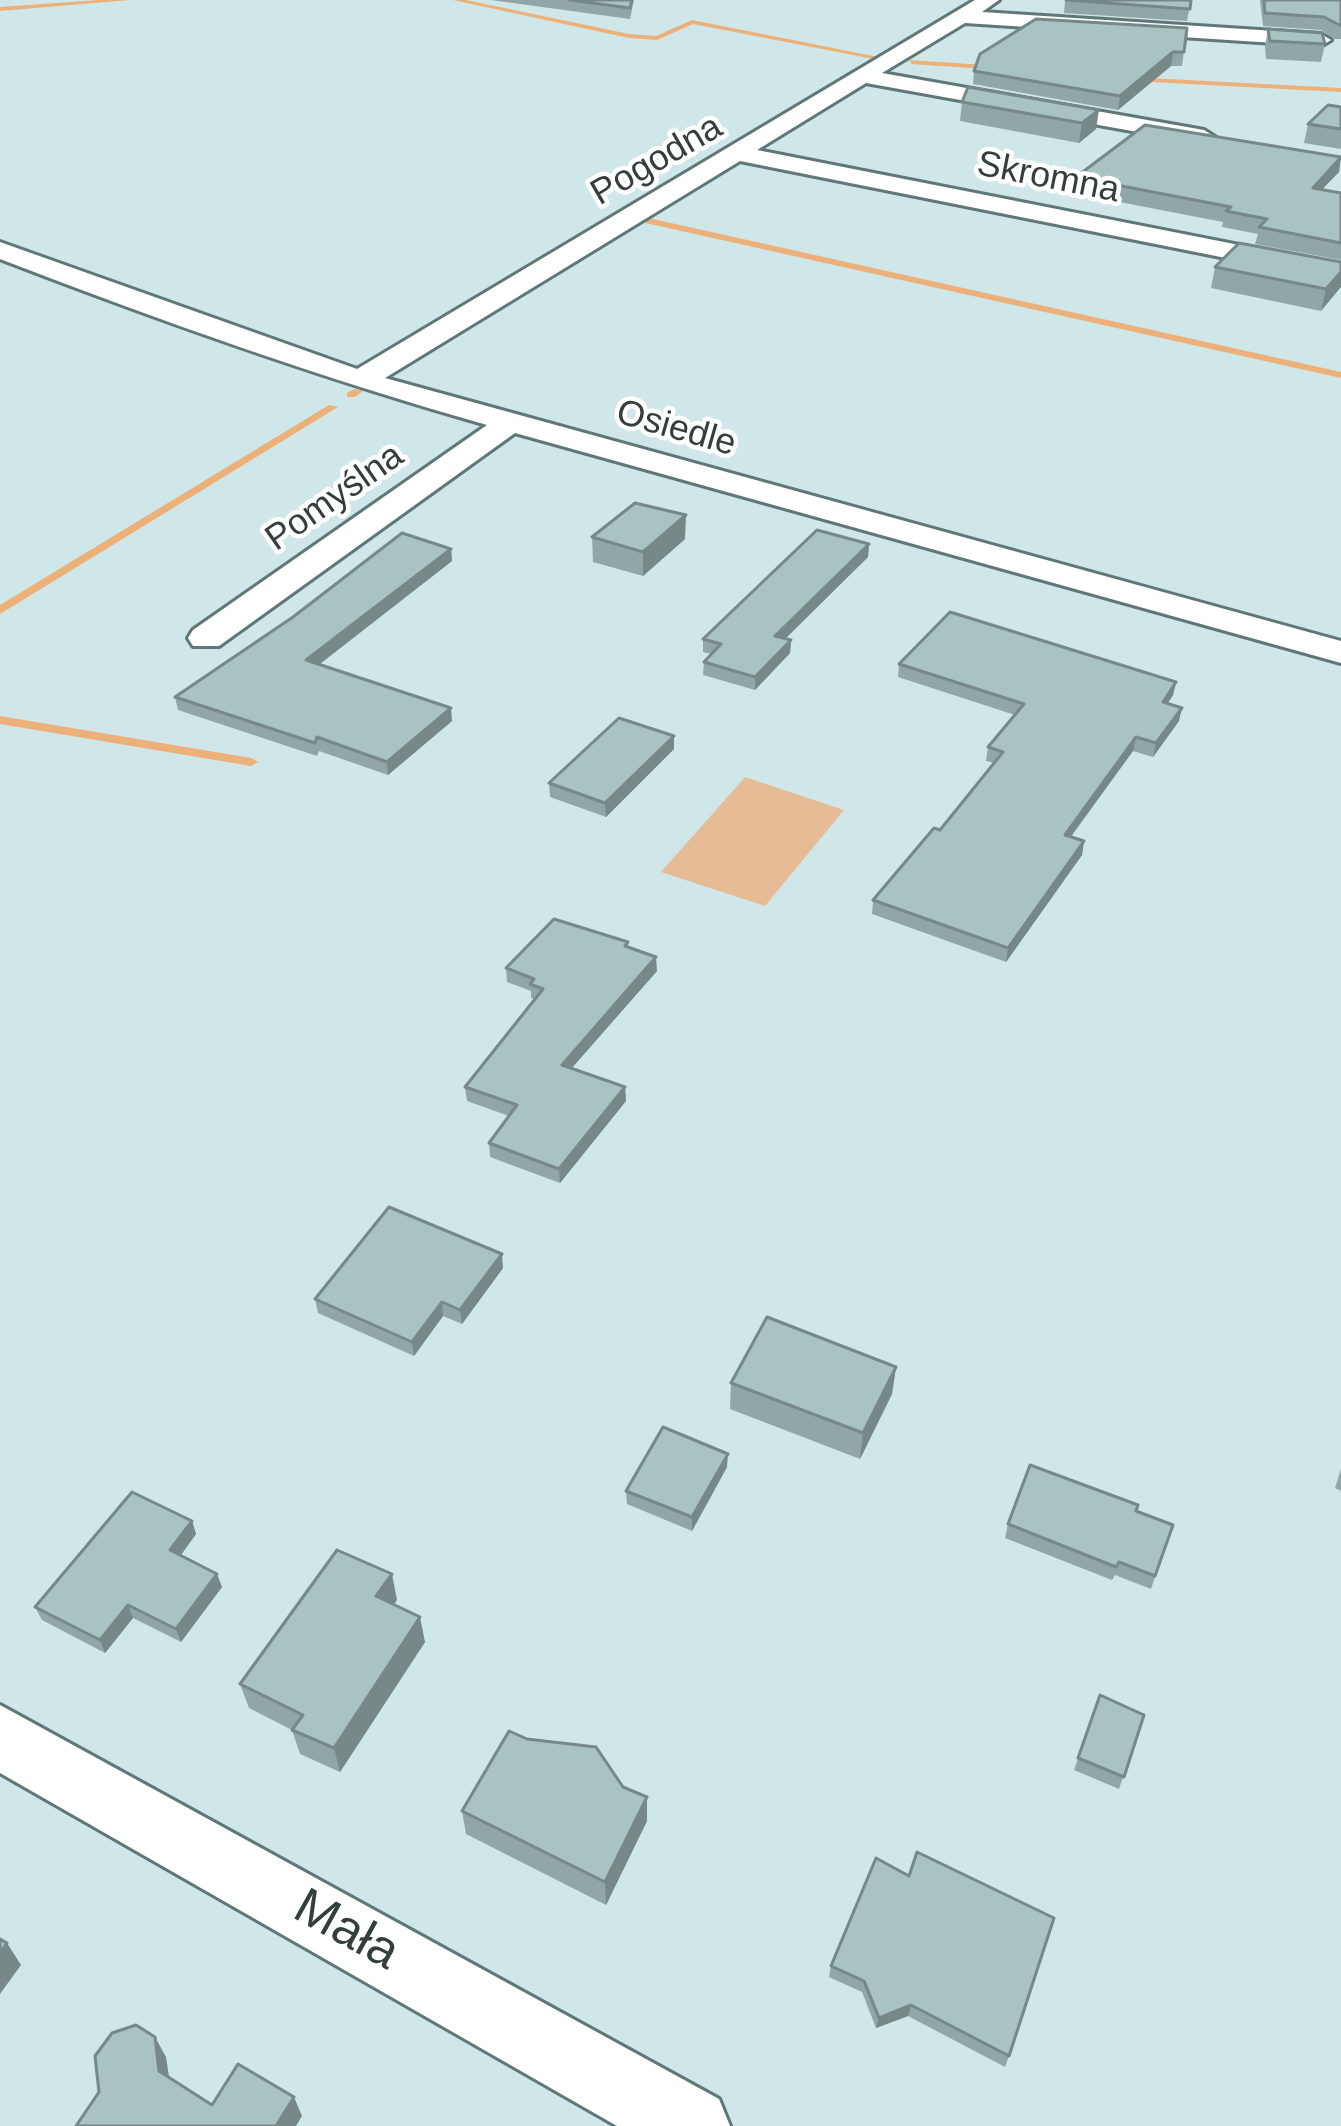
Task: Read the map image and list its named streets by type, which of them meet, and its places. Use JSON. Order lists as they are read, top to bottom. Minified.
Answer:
{"streets":{"street":["Pogodna","Skromna","Osiedle","Pomyślna","Mała"]},"crossings":[["Pogodna","Skromna"],["Pogodna","Osiedle"],["Osiedle","Pomyślna"]]}
